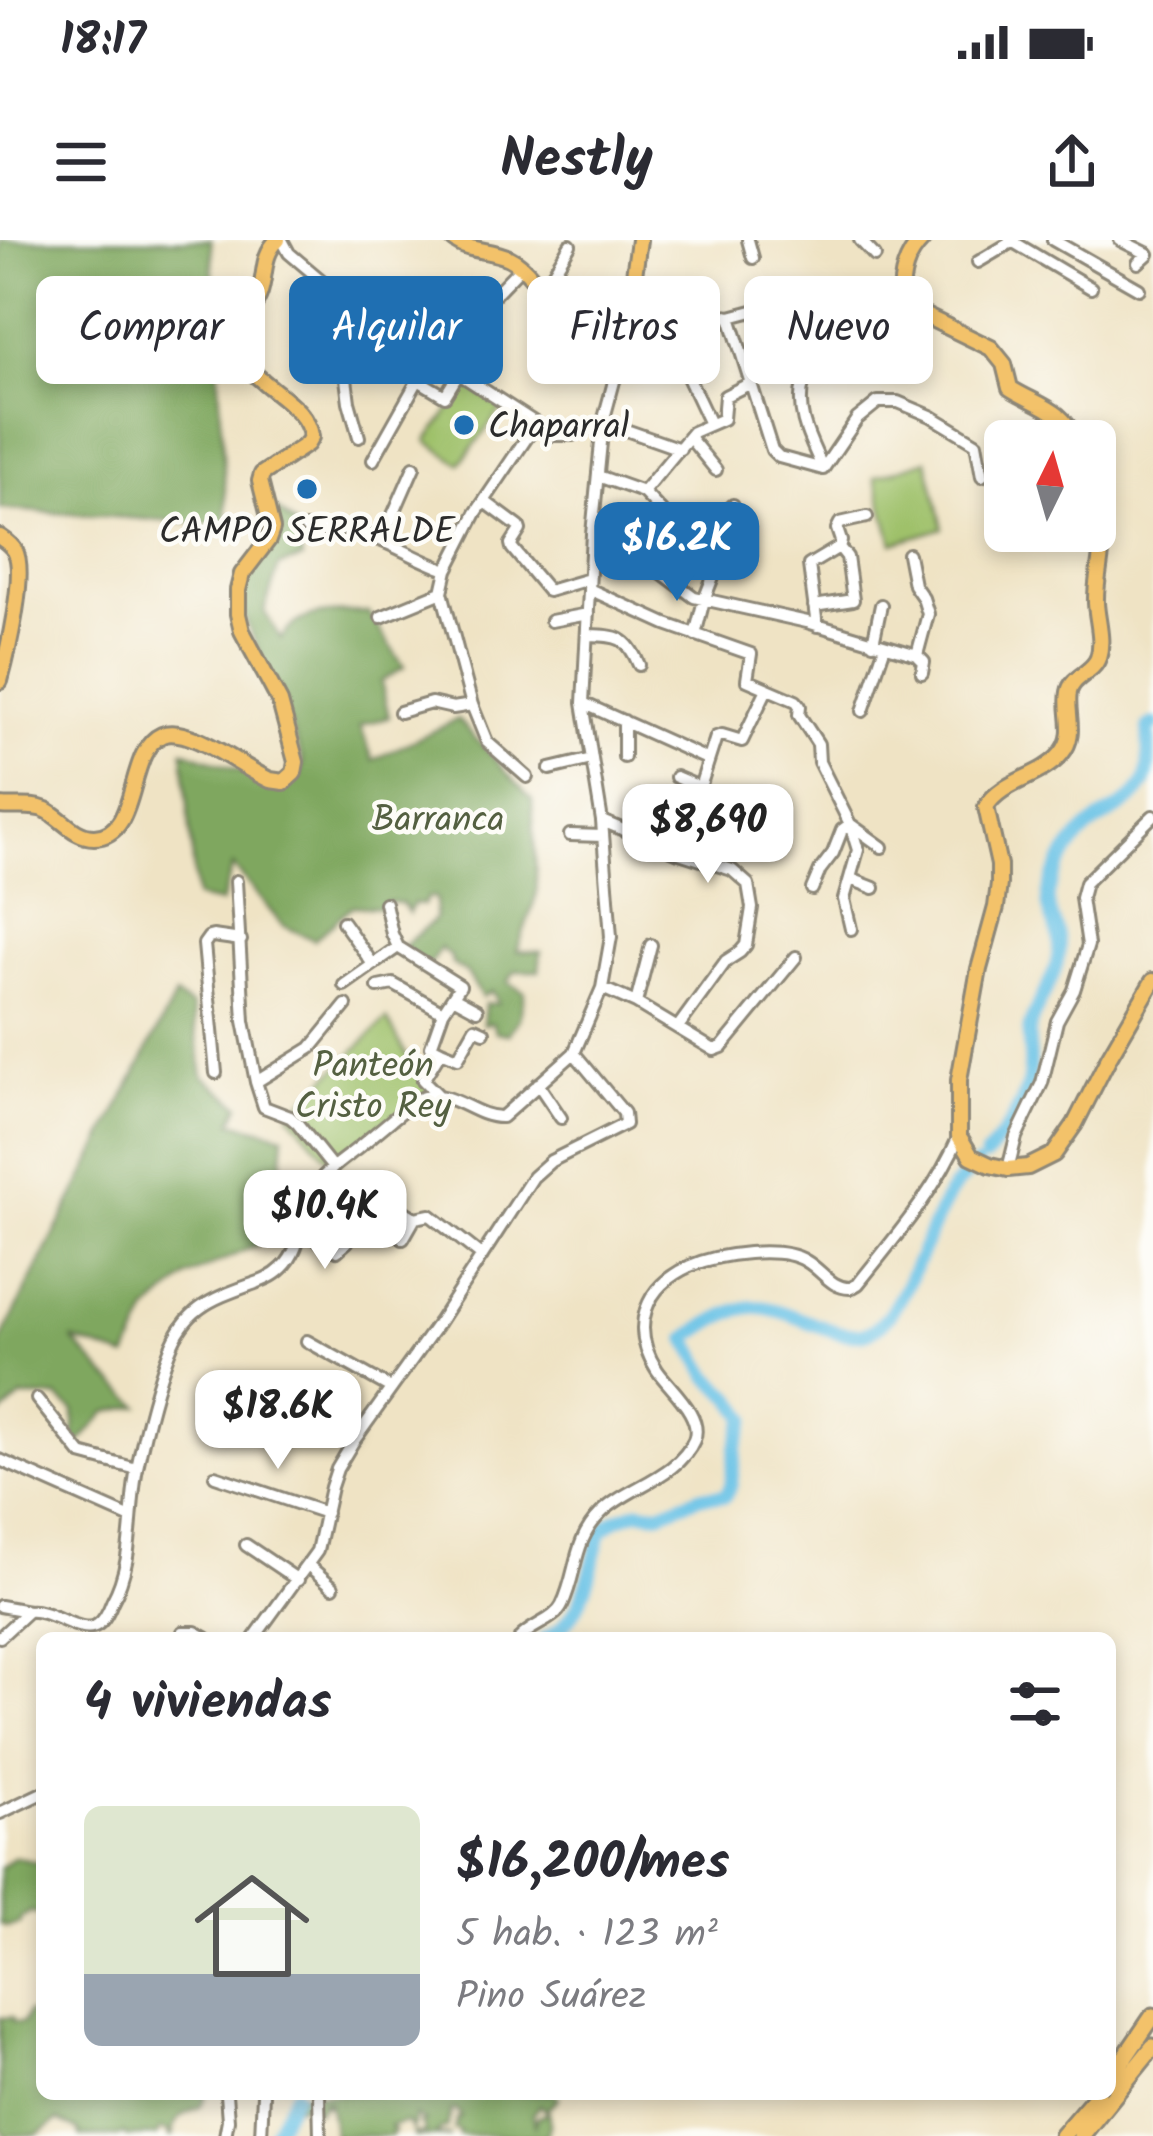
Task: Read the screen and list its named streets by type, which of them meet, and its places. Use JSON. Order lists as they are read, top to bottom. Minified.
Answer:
{"parks":["Barranca","Panteón Cristo Rey"],"places":["Chaparral","CAMPO SERRALDE"],"north":"top","page":{"status":"18:17","header":"Nestly","chip":["Comprar","Alquilar","Filtros","Nuevo"],"price":["$16.2K","$8,690","$10.4K","$18.6K"],"heading":"4 viviendas","list":[{"name":"$16,200/mes","note":"5 hab. · 123 m² · Pino Suárez"}]}}
